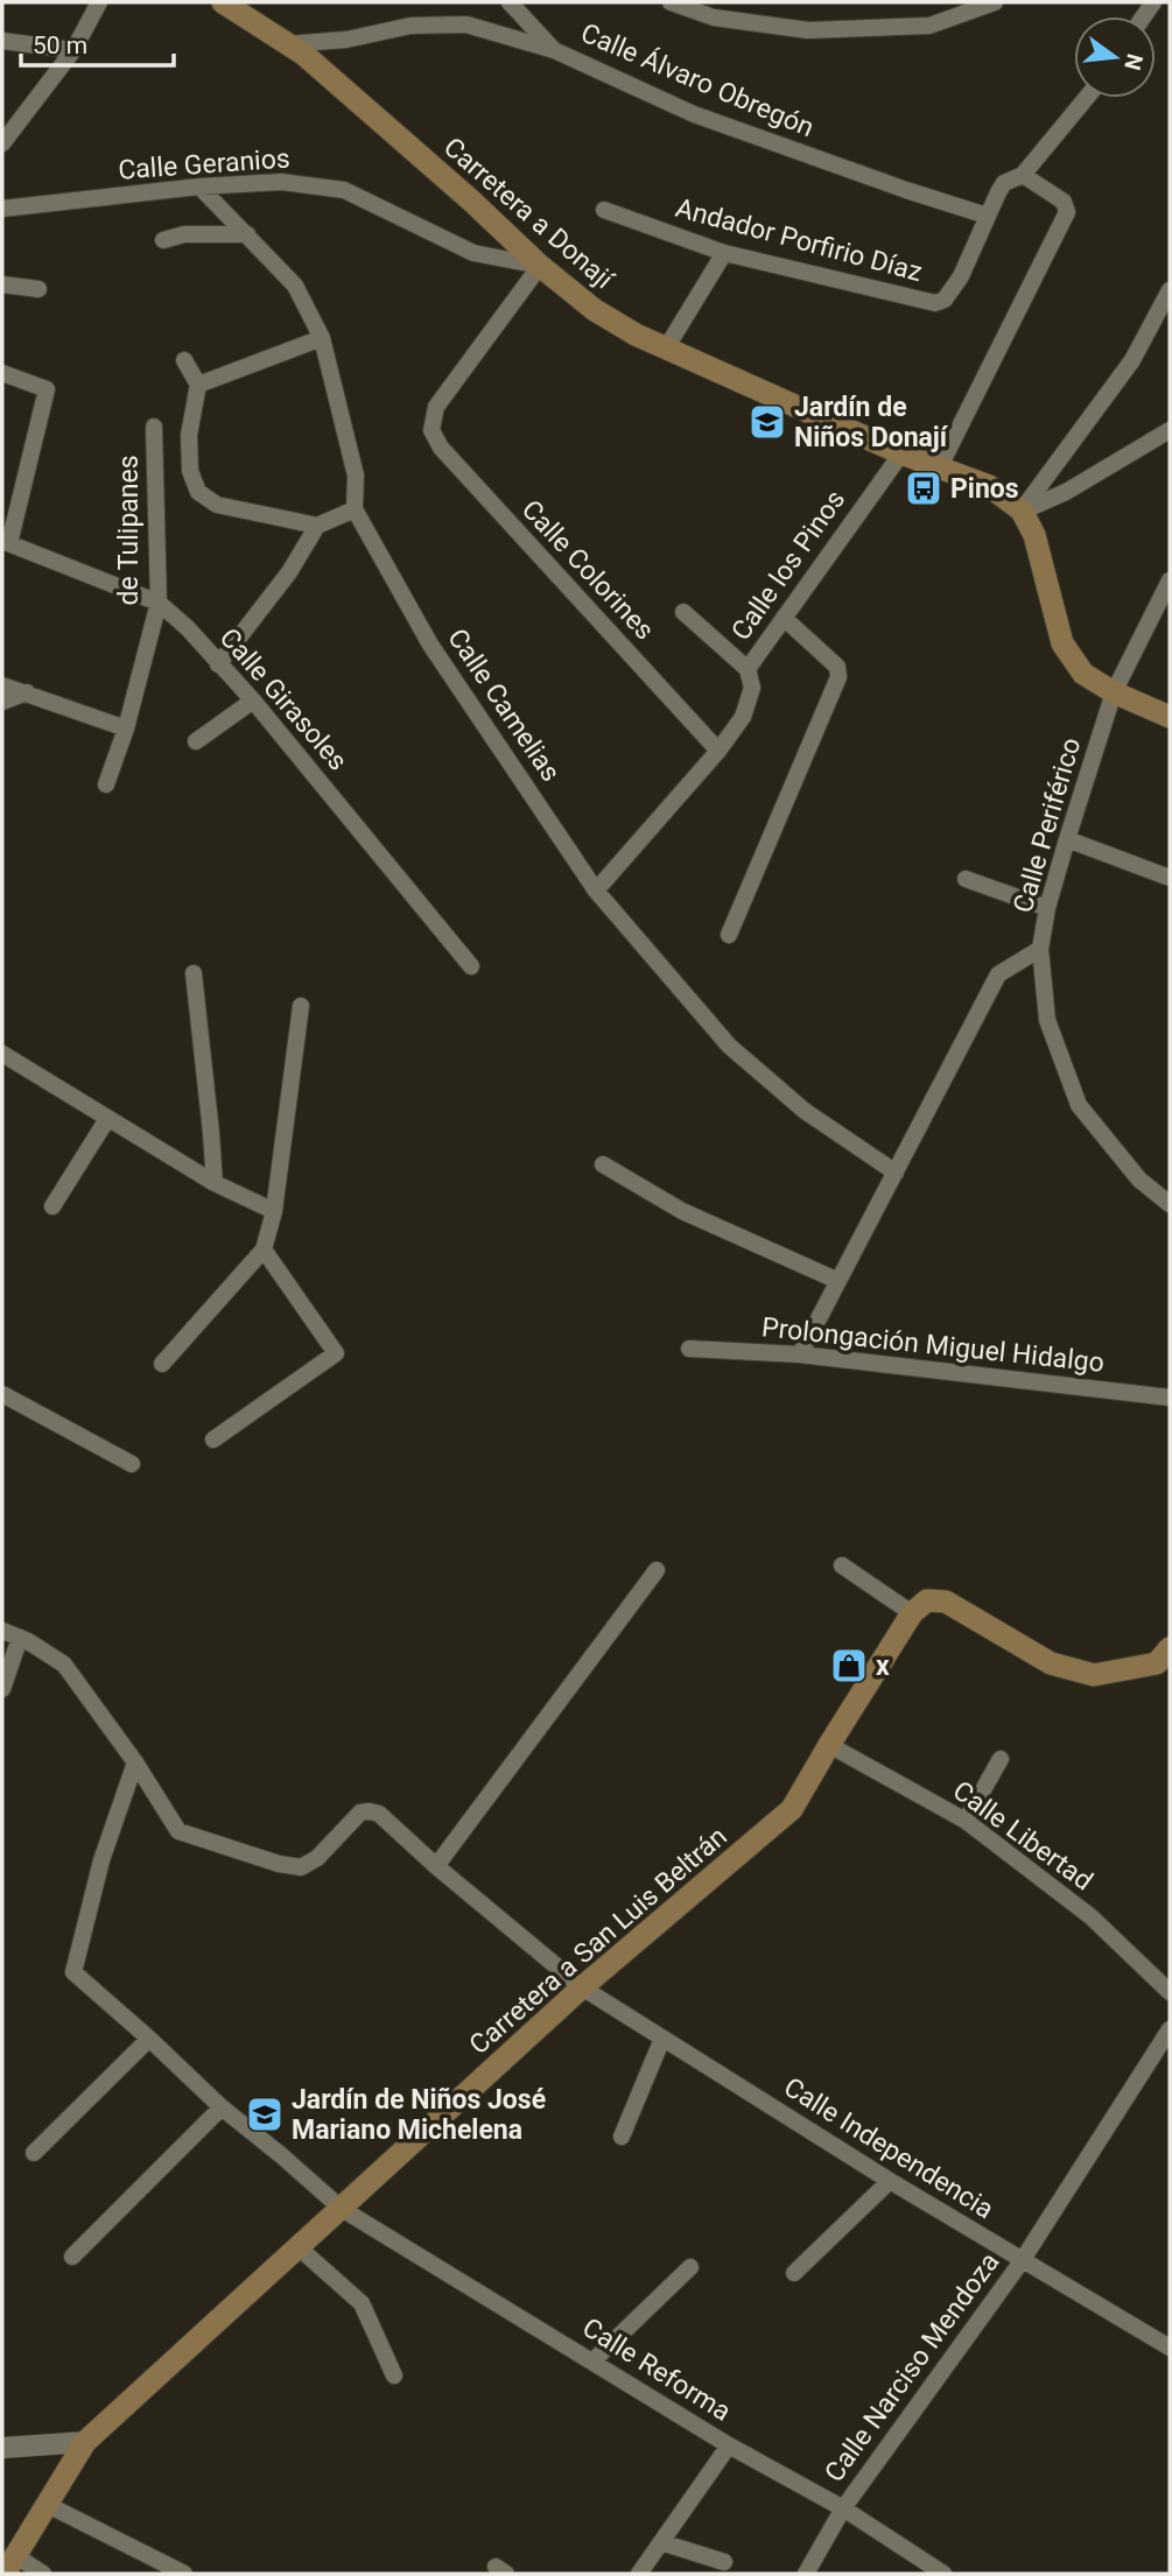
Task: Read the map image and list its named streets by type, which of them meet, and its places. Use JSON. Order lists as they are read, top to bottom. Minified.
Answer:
{"streets":{"main road":["Carretera a Donají","Carretera a San Luis Beltrán"],"street":["Calle Álvaro Obregón","Calle Geranios","Andador Porfirio Díaz","de Tulipanes","Calle los Pinos","Calle Colorines","Calle Girasoles","Calle Camelias","Calle Periférico","Prolongación Miguel Hidalgo","Calle Libertad","Calle Independencia","Calle Narciso Mendoza","Calle Reforma"]},"crossings":[["Calle Álvaro Obregón","Carretera a Donají"],["Calle Álvaro Obregón","Andador Porfirio Díaz"],["Calle Geranios","Carretera a Donají"],["Calle Geranios","Calle Colorines"],["Calle Geranios","Calle Camelias"],["Carretera a Donají","Calle los Pinos"],["Carretera a Donají","Calle Colorines"],["Carretera a Donají","Calle Periférico"],["de Tulipanes","Calle Girasoles"],["Calle los Pinos","Calle Colorines"],["Calle Libertad","Carretera a San Luis Beltrán"],["Carretera a San Luis Beltrán","Calle Independencia"],["Carretera a San Luis Beltrán","Calle Reforma"],["Calle Independencia","Calle Narciso Mendoza"],["Calle Independencia","Calle Reforma"],["Calle Narciso Mendoza","Calle Reforma"]],"places":{"school or university":["Jardín de Niños Donají","Jardín de Niños José Mariano Michelena"],"bus stop":["Pinos"],"shop":["x"]},"scale_bar":"50 m","north":"right"}
